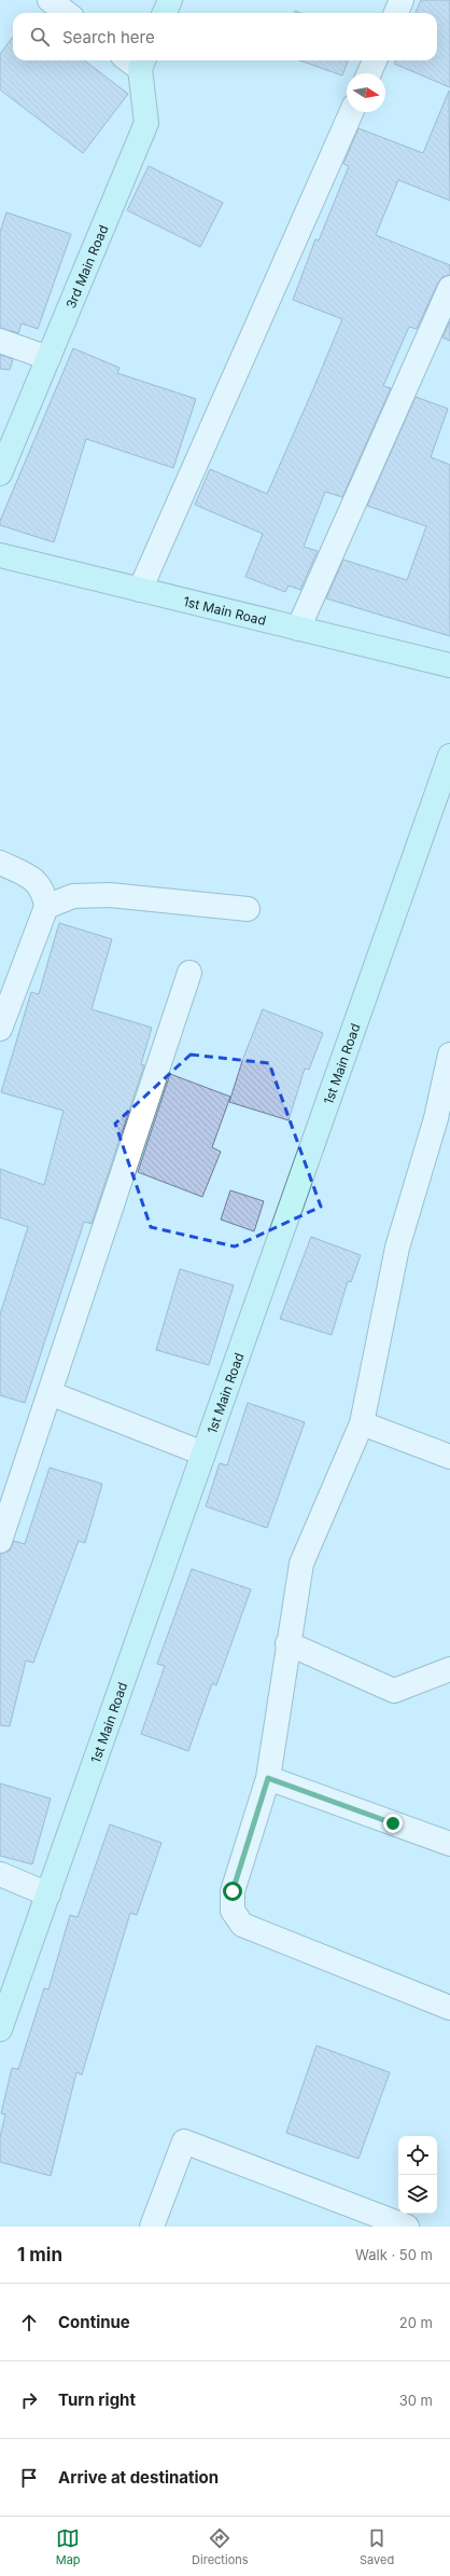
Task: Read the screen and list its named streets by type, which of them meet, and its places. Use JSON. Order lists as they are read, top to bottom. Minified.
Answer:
{"streets":{"street":["3rd Main Road","1st Main Road"]},"north":"right","page":{"search":"Search here","heading":["1 min","Walk · 50 m"],"list":[["Continue","20 m"],["Turn right","30 m"],"Arrive at destination"],"nav":["Map","Directions","Saved"]}}
